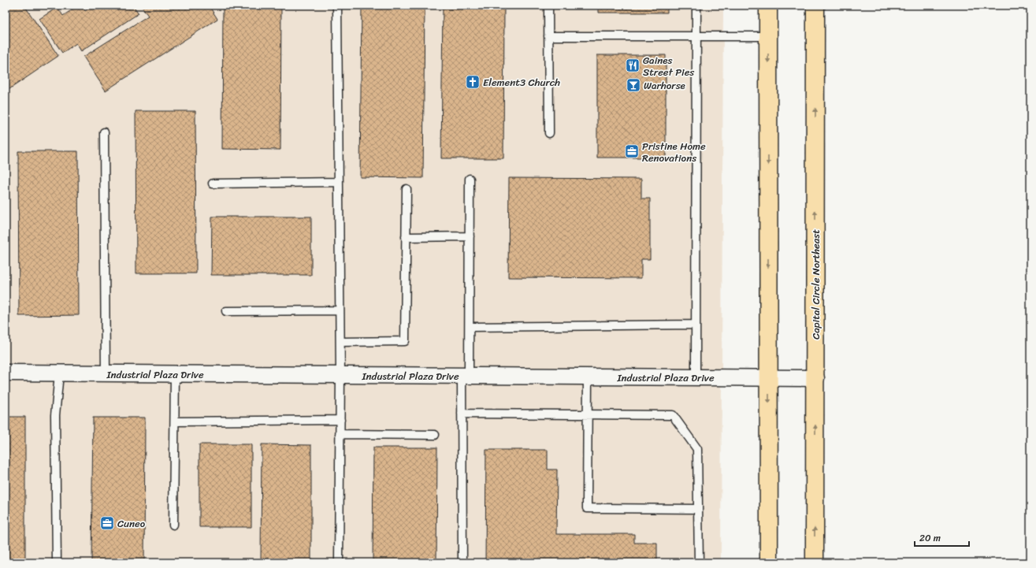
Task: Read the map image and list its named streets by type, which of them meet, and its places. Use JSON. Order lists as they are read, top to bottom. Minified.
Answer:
{"streets":{"main road":["Capital Circle Northeast"],"street":["Industrial Plaza Drive"]},"crossings":[["Capital Circle Northeast","Industrial Plaza Drive"]],"places":{"restaurant":["Gaines Street Pies"],"church":["Element3 Church"],"bar":["Warhorse"],"office":["Pristine Home Renovations","Cuneo"]},"scale_bar":"20 m"}
